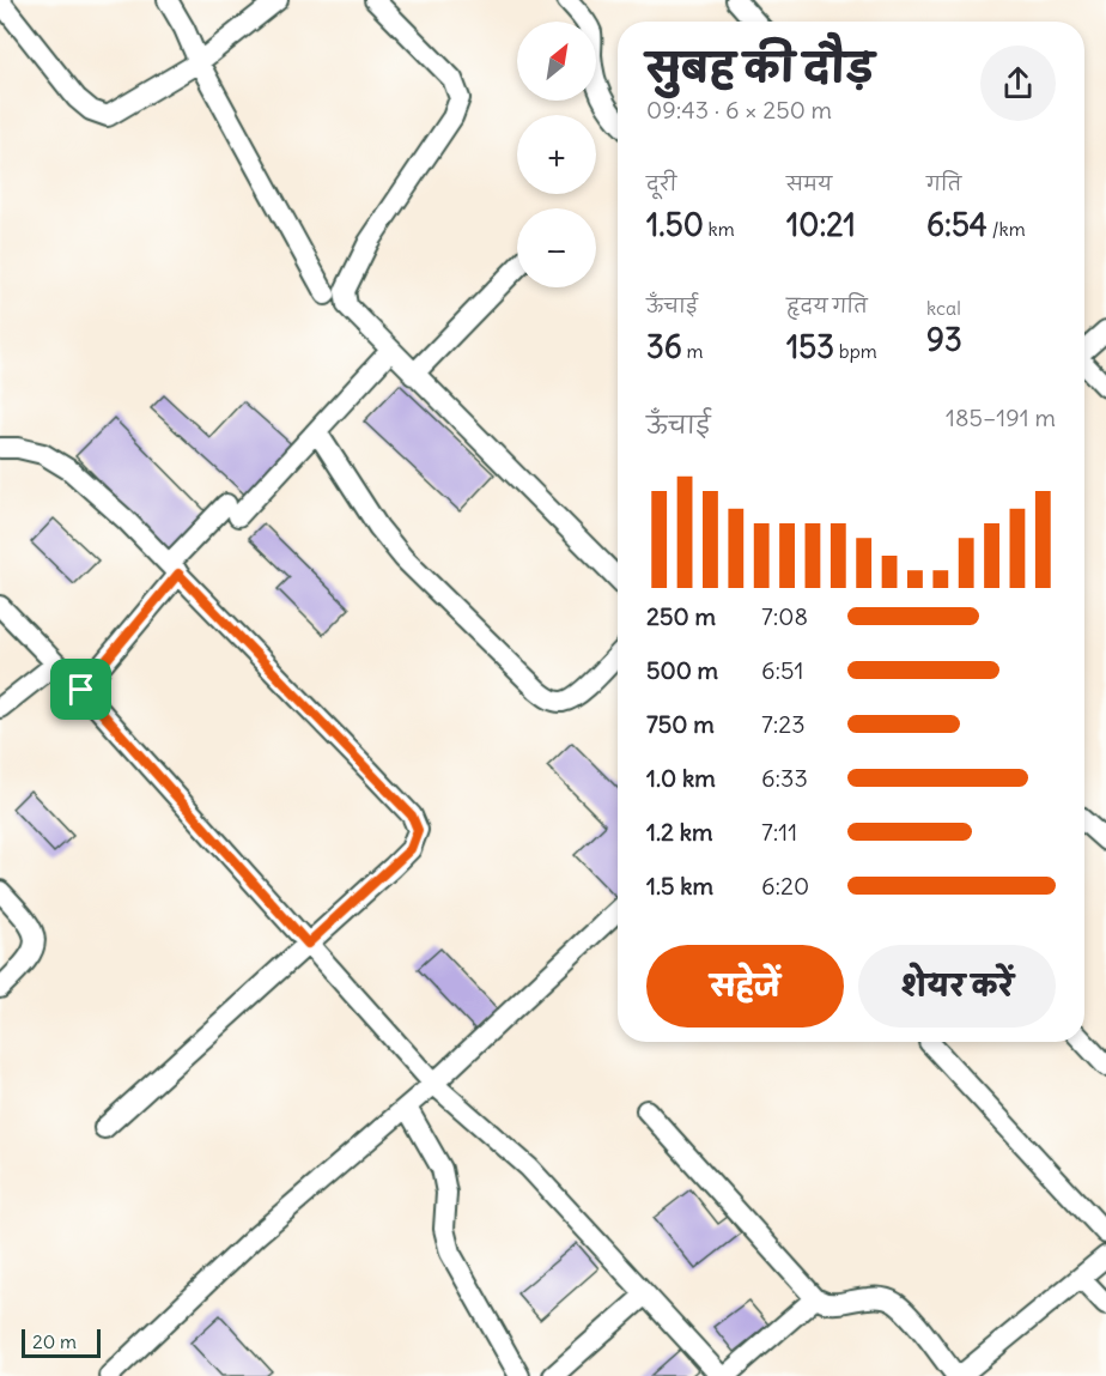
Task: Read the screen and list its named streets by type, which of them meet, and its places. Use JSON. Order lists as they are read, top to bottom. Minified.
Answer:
{"scale_bar":"20 m","north":"top right","page":{"map_buttons":["+","−"],"heading":["सुबह की दौड़","09:43 · 6 × 250 m"],"stats":[["दूरी","1.50 km"],["समय","10:21"],["गति","6:54 /km"],["ऊँचाई","36 m"],["हृदय गति","153 bpm"],["kcal","93"]],"chart":["ऊँचाई","185–191 m"],"list":[{"name":"250 m","note":"7:08"},{"name":"500 m","note":"6:51"},{"name":"750 m","note":"7:23"},{"name":"1.0 km","note":"6:33"},{"name":"1.2 km","note":"7:11"},{"name":"1.5 km","note":"6:20"}],"buttons":["सहेजें","शेयर करें"],"scale":"20 m"}}
